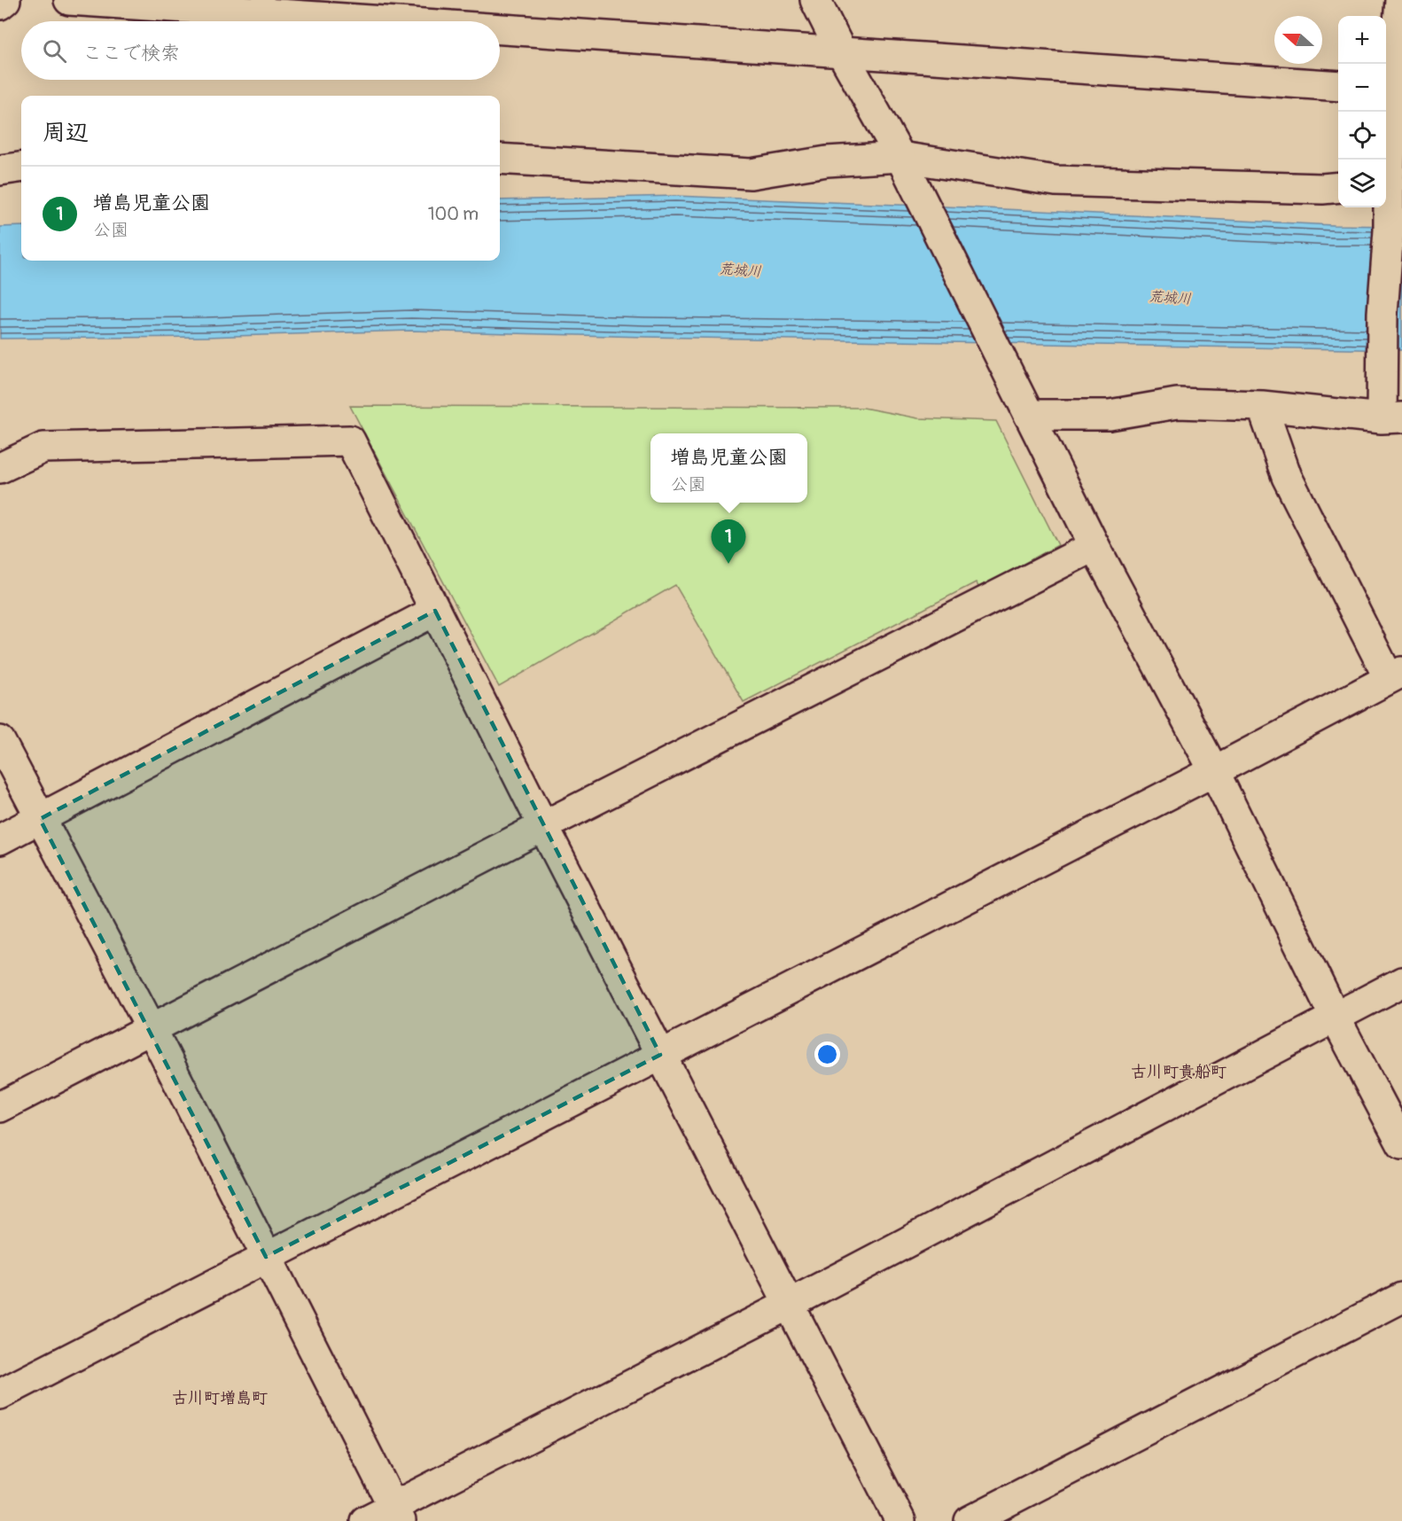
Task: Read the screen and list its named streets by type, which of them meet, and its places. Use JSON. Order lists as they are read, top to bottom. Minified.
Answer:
{"districts":["古川町貴船町","古川町増島町"],"water":["荒城川"],"north":"left","page":{"map_buttons":["+","−"],"search":"ここで検索","heading":"周辺","list":[{"mark":"1","name":"増島児童公園","note":"公園","value":"100 m"}],"popup":["増島児童公園","公園"],"pins":"1"}}
